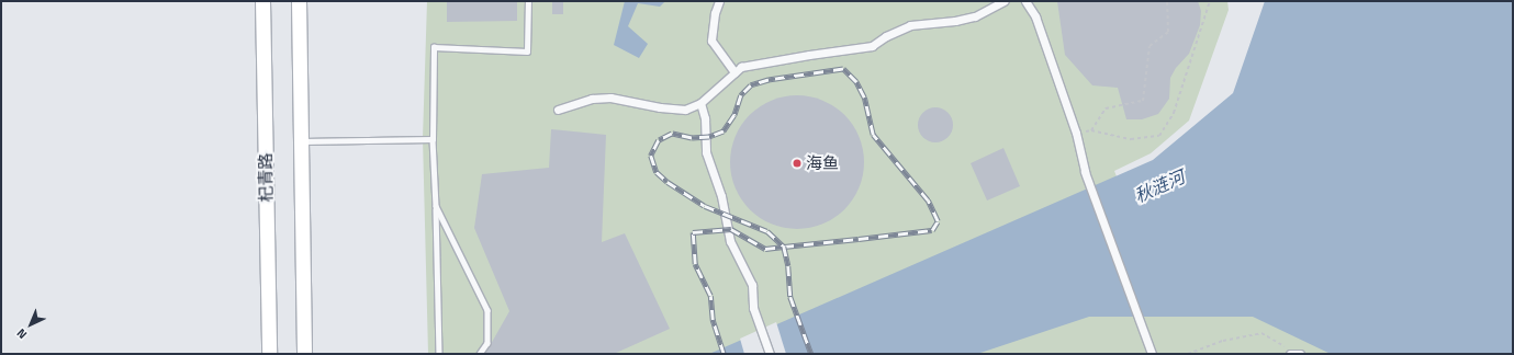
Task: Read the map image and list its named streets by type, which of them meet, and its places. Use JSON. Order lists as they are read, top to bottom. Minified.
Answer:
{"streets":{"main road":["杞青路"]},"water":["秋涟河"],"places":["海鱼"],"north":"bottom left"}
